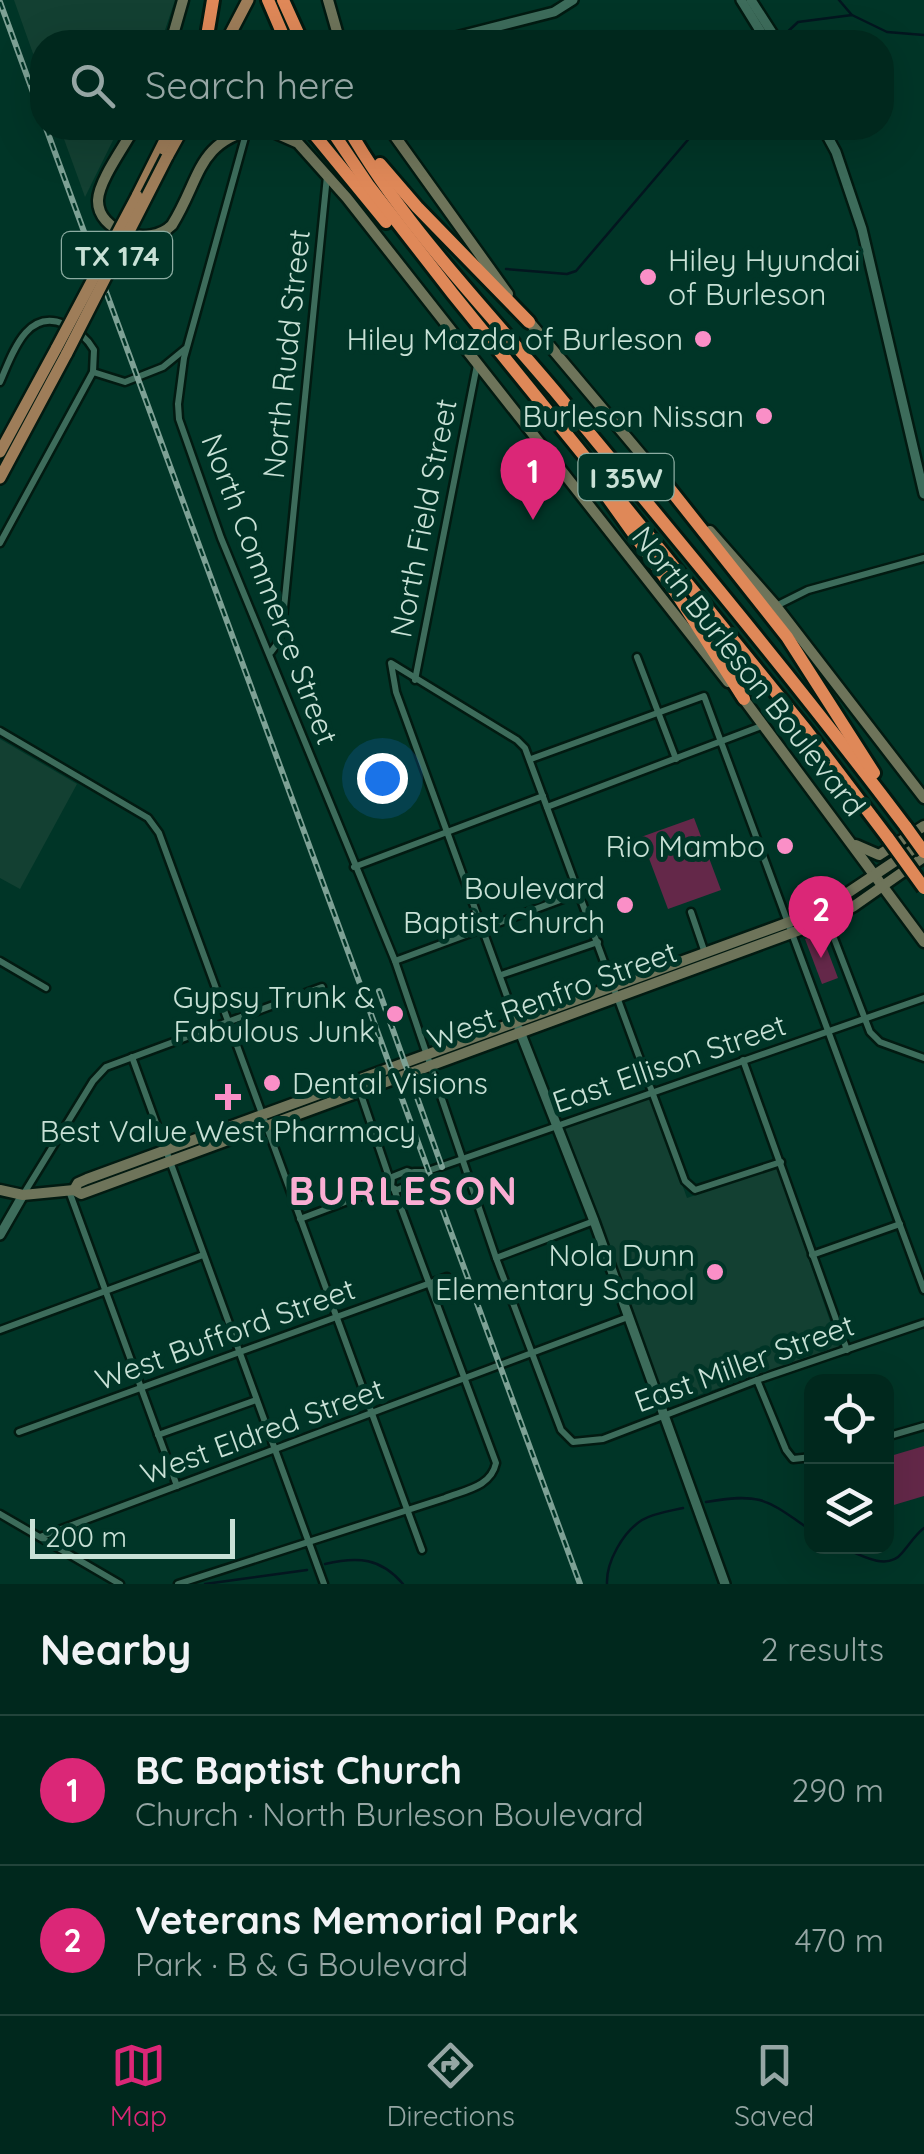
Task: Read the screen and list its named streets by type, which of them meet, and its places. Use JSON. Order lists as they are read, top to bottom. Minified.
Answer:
{"streets":{"highway":["I 35W"],"main road":["TX 174","North Burleson Boulevard","West Renfro Street"],"street":["North Rudd Street","North Field Street","North Commerce Street","East Ellison Street","West Bufford Street","East Miller Street","West Eldred Street"]},"crossings":[["North Rudd Street","North Commerce Street"],["North Rudd Street","North Burleson Boulevard"],["North Field Street","North Burleson Boulevard"],["North Commerce Street","West Renfro Street"],["North Commerce Street","East Ellison Street"],["North Commerce Street","East Miller Street"],["North Commerce Street","West Eldred Street"]],"districts":["BURLESON"],"places":{"other":["Hiley Hyundai of Burleson","Hiley Mazda of Burleson","Burleson Nissan","Rio Mambo","Boulevard Baptist Church","Gypsy Trunk & Fabulous Junk","Dental Visions","Nola Dunn Elementary School"],"health":["Best Value West Pharmacy"]},"scale_bar":"200 m","page":{"search":"Search here","pins":["1","2"],"scale":"200 m","heading":["Nearby","2 results"],"list":[{"mark":"1","name":"BC Baptist Church","note":"Church · North Burleson Boulevard","value":"290 m"},{"mark":"2","name":"Veterans Memorial Park","note":"Park · B & G Boulevard","value":"470 m"}],"nav":["Map","Directions","Saved"]}}
